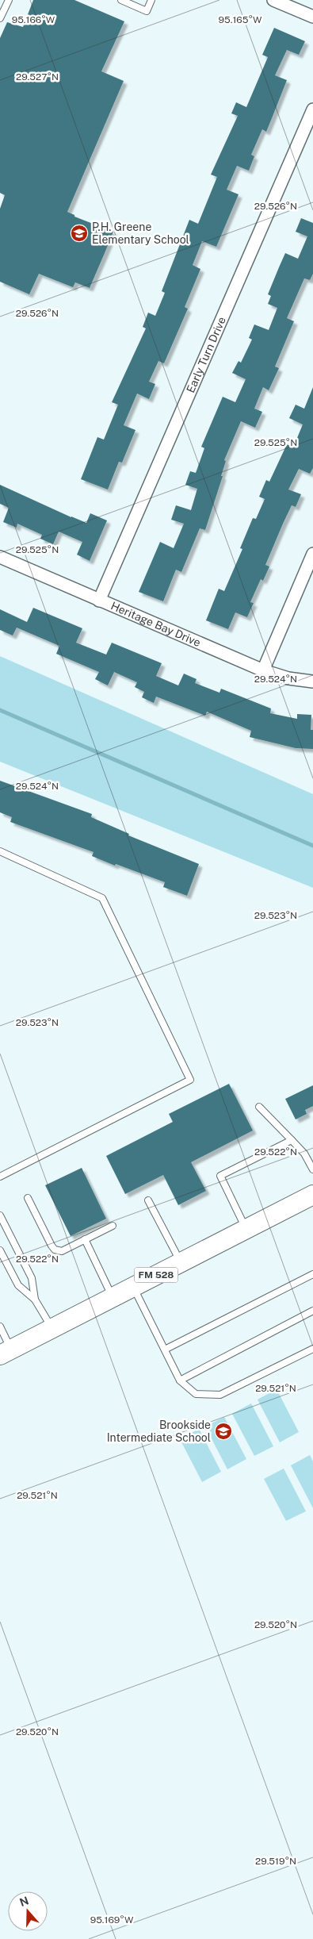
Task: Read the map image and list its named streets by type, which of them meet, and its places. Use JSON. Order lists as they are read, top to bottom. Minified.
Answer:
{"streets":{"main road":["FM 528"],"street":["Early Turn Drive","Heritage Bay Drive"]},"crossings":[["Early Turn Drive","Heritage Bay Drive"]],"places":{"school or university":["P.H. Greene Elementary School","Brookside Intermediate School"]},"north":"top","coordinates":["95.166°W","95.165°W","29.527°N","29.526°N","29.525°N","29.524°N","29.523°N","29.522°N","29.521°N","29.520°N","29.519°N","95.169°W"]}
